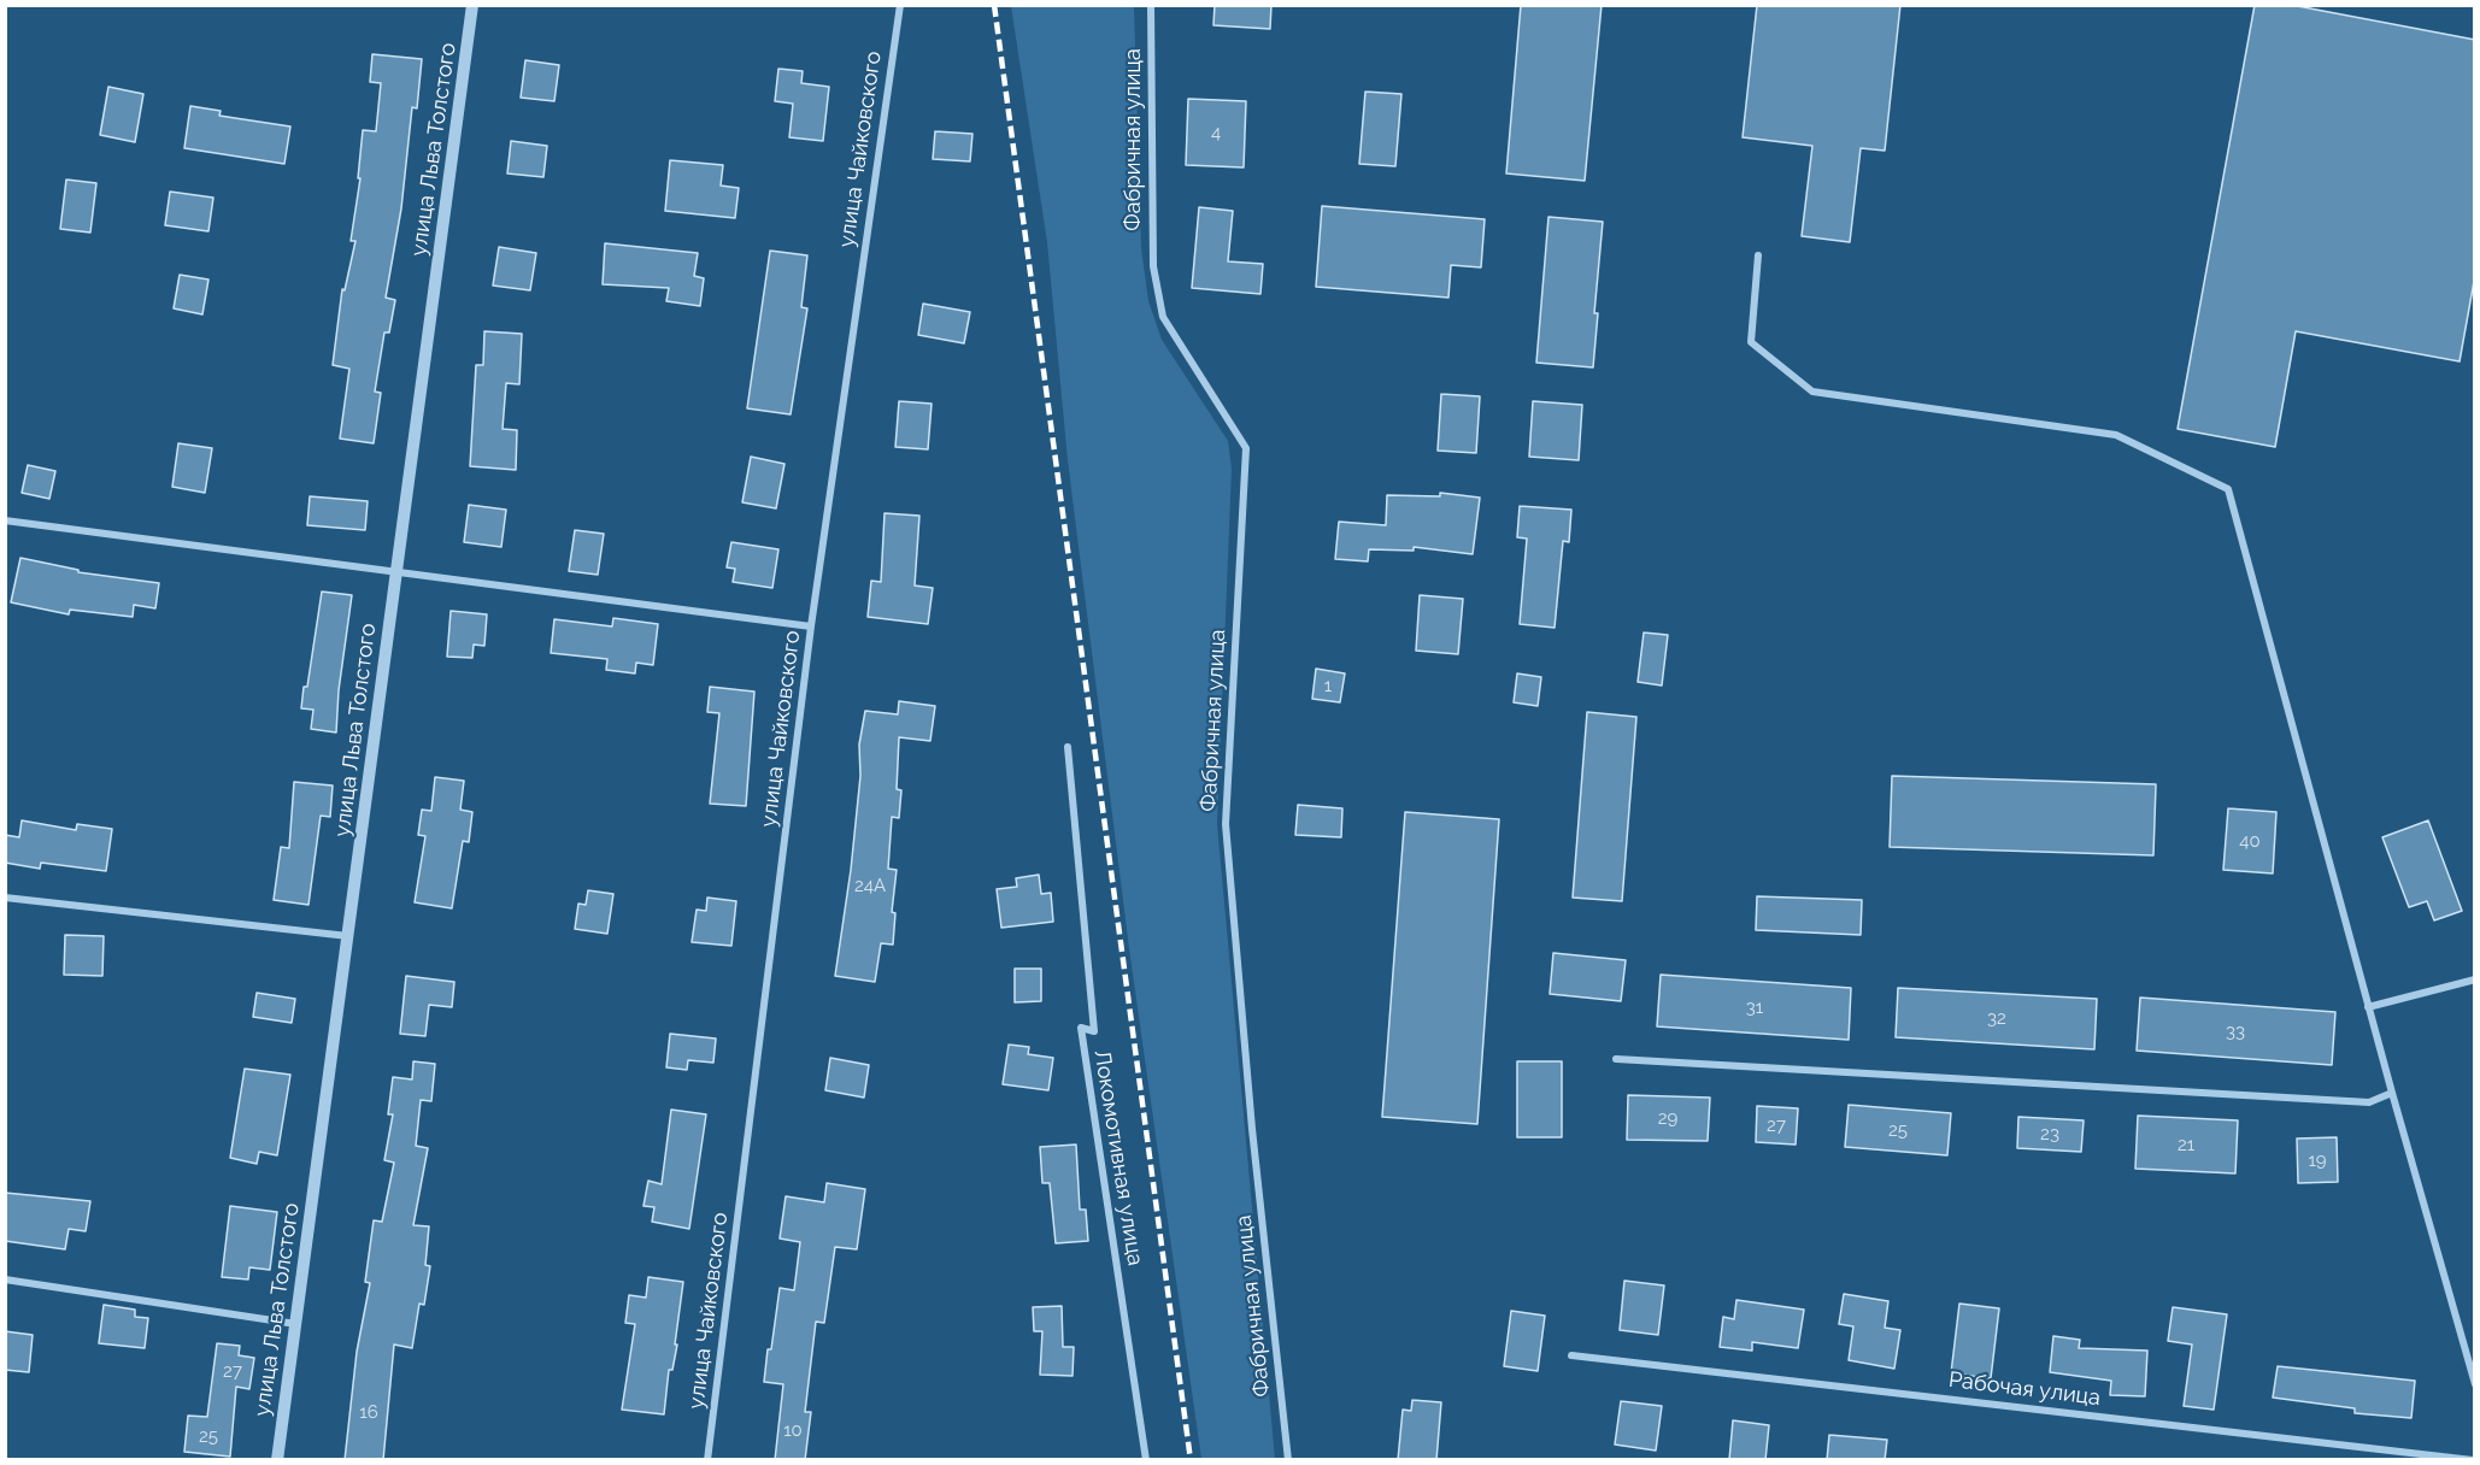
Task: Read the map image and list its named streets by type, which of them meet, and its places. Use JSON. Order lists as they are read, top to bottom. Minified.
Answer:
{"streets":{"street":["Фабричная улица","улица Льва Толстого","улица Чайковского","Локомотивная улица","Рабочая улица"]},"house_numbers":["4","1","40","24А","31","32","33","29","27","25","23","21","19","27","16","10","25"]}
